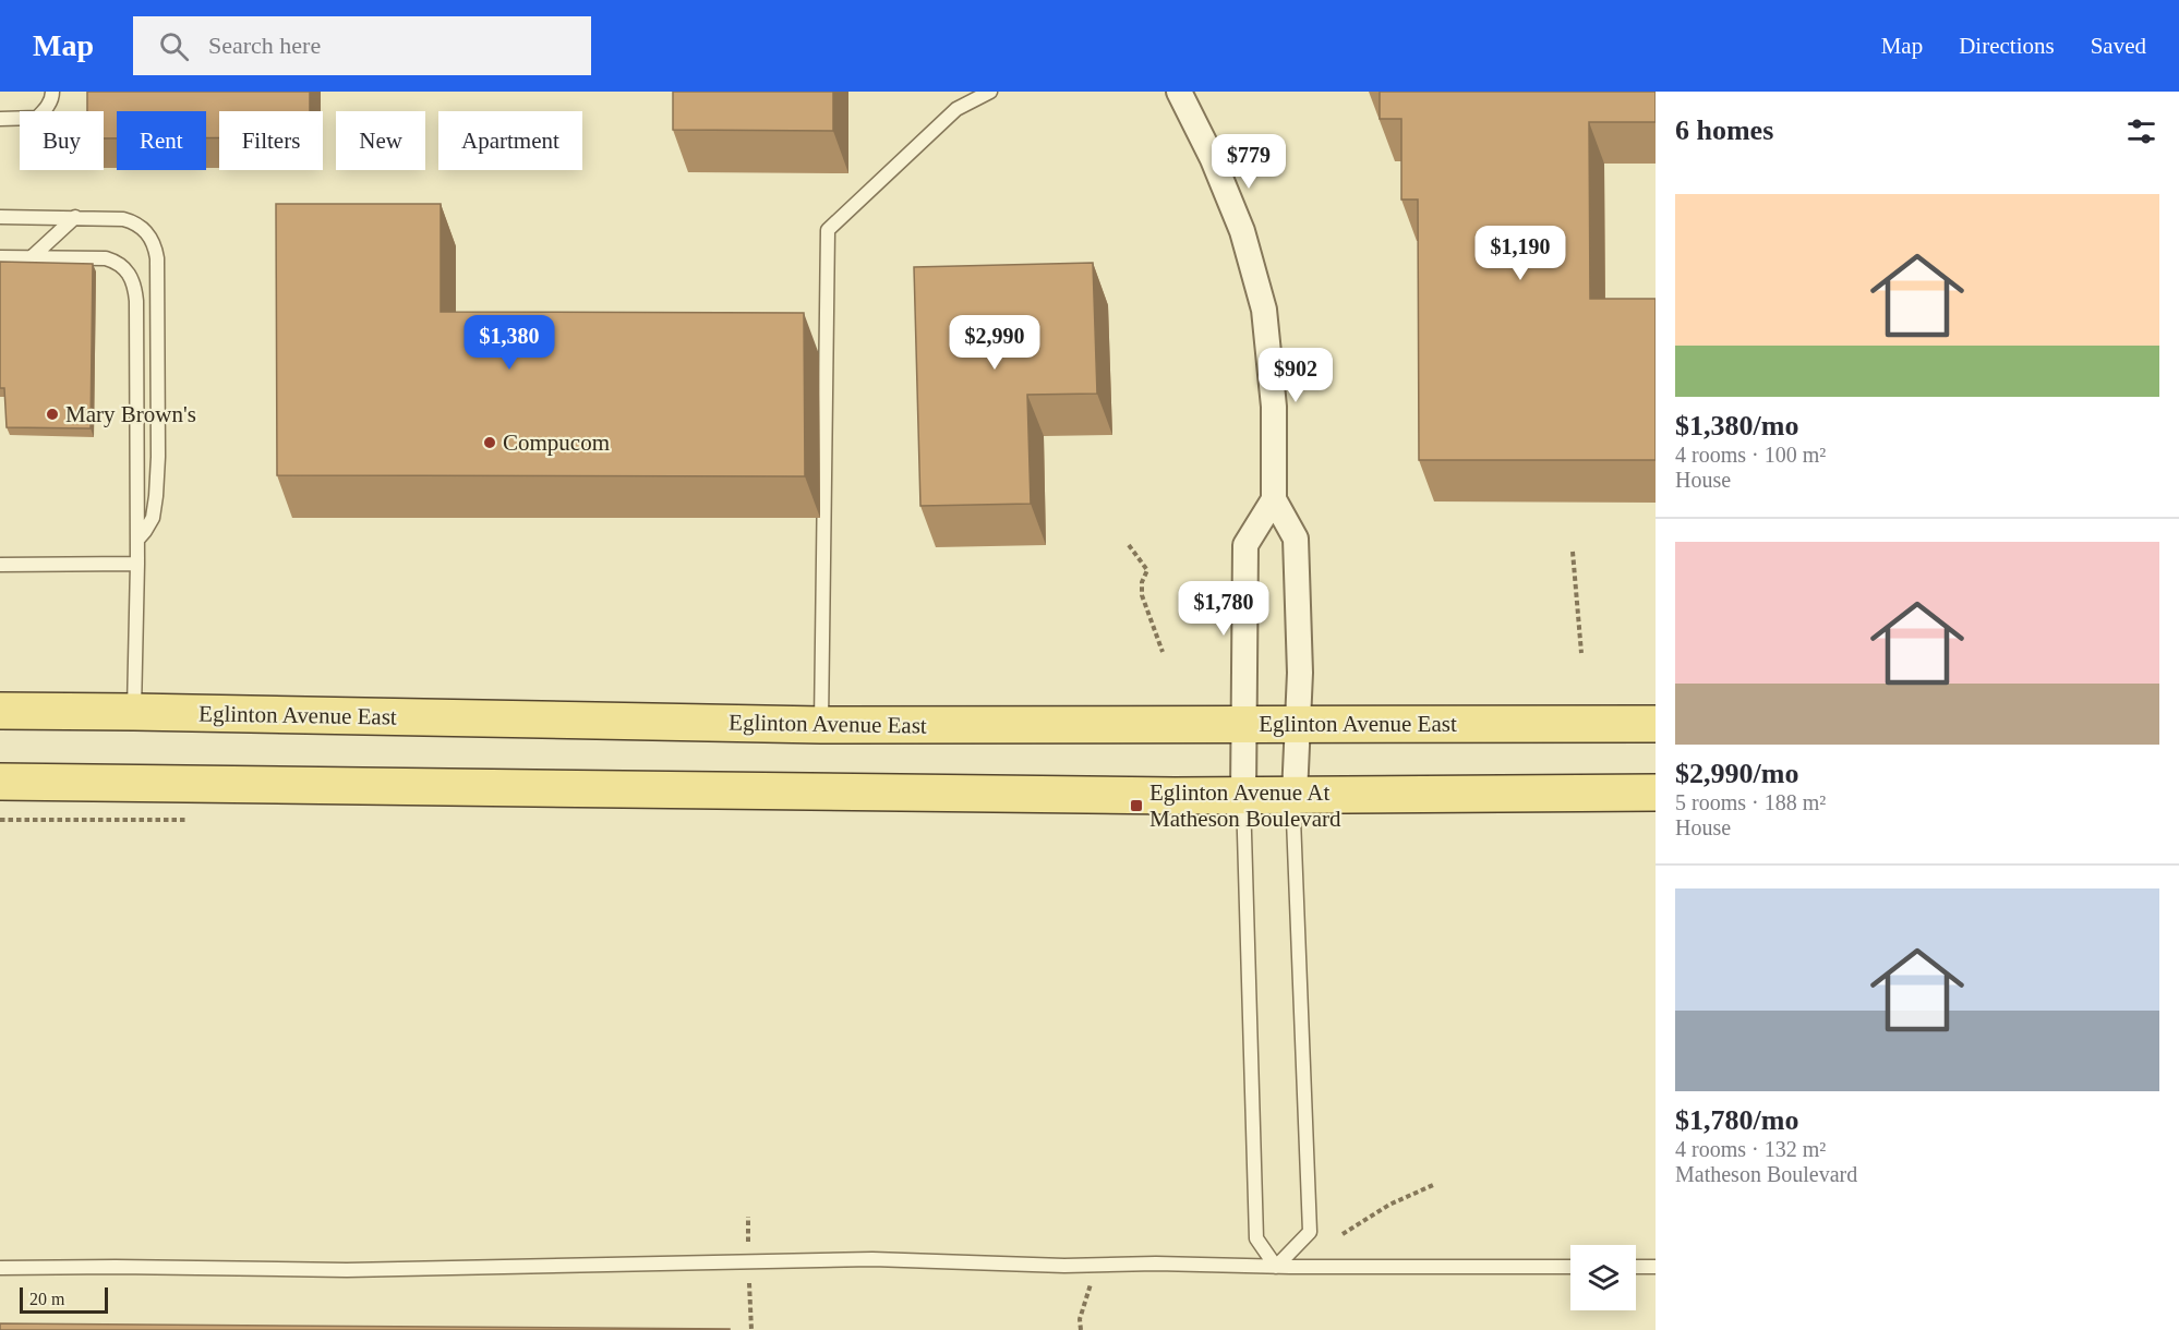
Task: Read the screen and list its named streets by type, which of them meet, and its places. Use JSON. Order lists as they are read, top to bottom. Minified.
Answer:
{"streets":{"main road":["Eglinton Avenue East"]},"places":{"other":["Mary Brown's","Compucom"],"transit":["Eglinton Avenue At Matheson Boulevard"]},"scale_bar":"20 m","page":{"header":"Map","search":"Search here","nav":["Map","Directions","Saved"],"heading":"6 homes","chip":["Buy","Rent","Filters","New","Apartment"],"price":["$779","$1,190","$1,380","$2,990","$902","$1,780"],"list":[{"name":"$1,380/mo","note":"4 rooms · 100 m² · House"},{"name":"$2,990/mo","note":"5 rooms · 188 m² · House"},{"name":"$1,780/mo","note":"4 rooms · 132 m² · Matheson Boulevard"}],"scale":"20 m"}}
